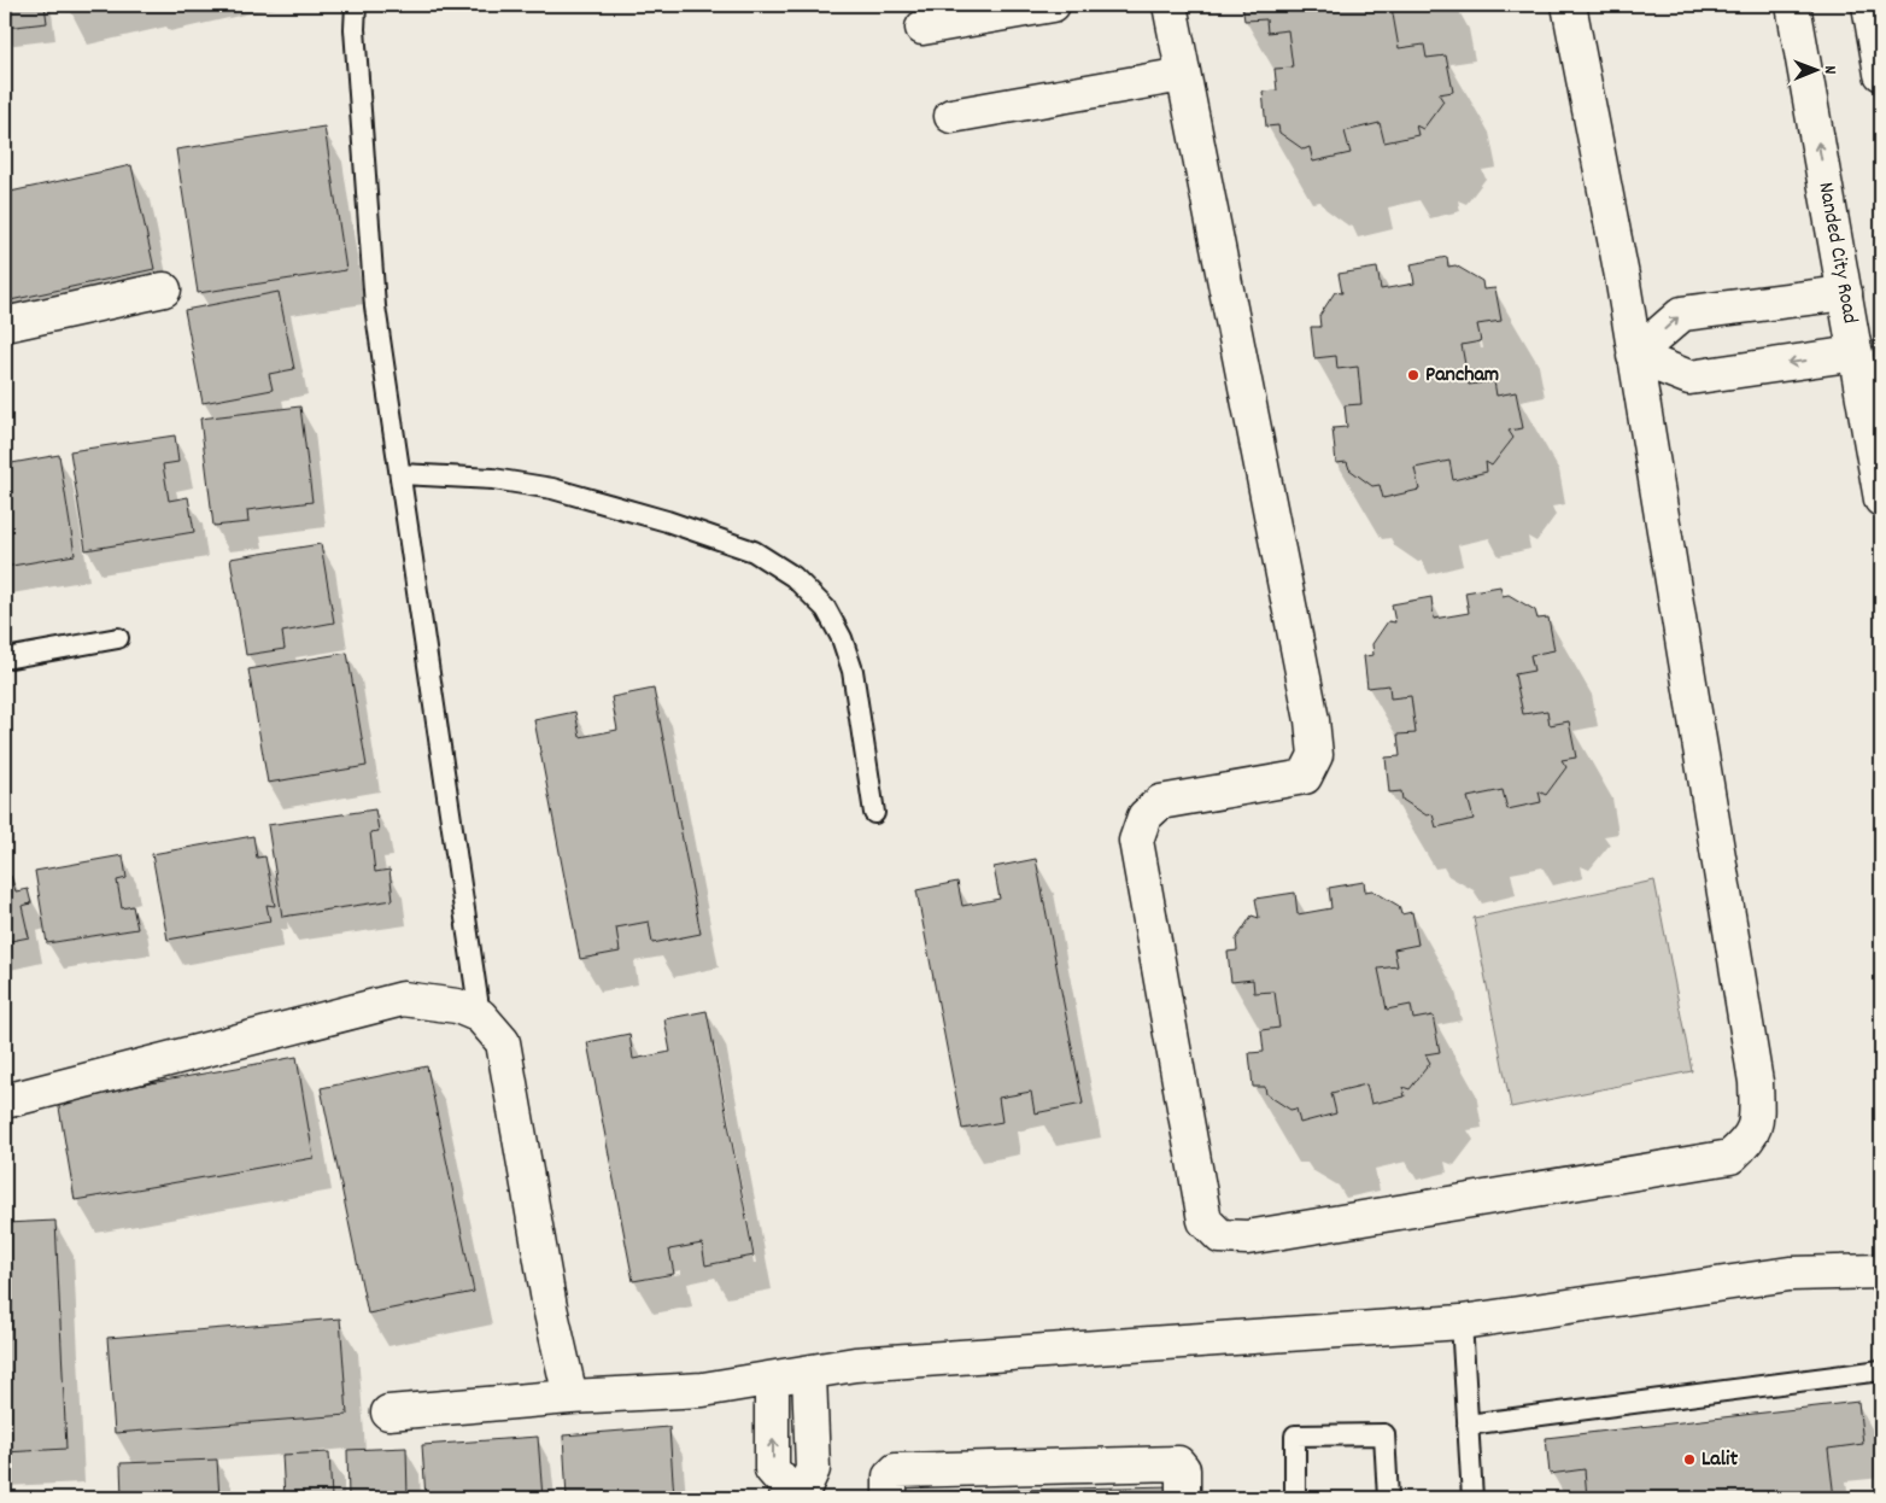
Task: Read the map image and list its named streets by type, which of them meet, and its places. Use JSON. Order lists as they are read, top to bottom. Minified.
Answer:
{"streets":{"street":["Nanded City Road"]},"places":["Pancham","Lalit"],"north":"right"}
